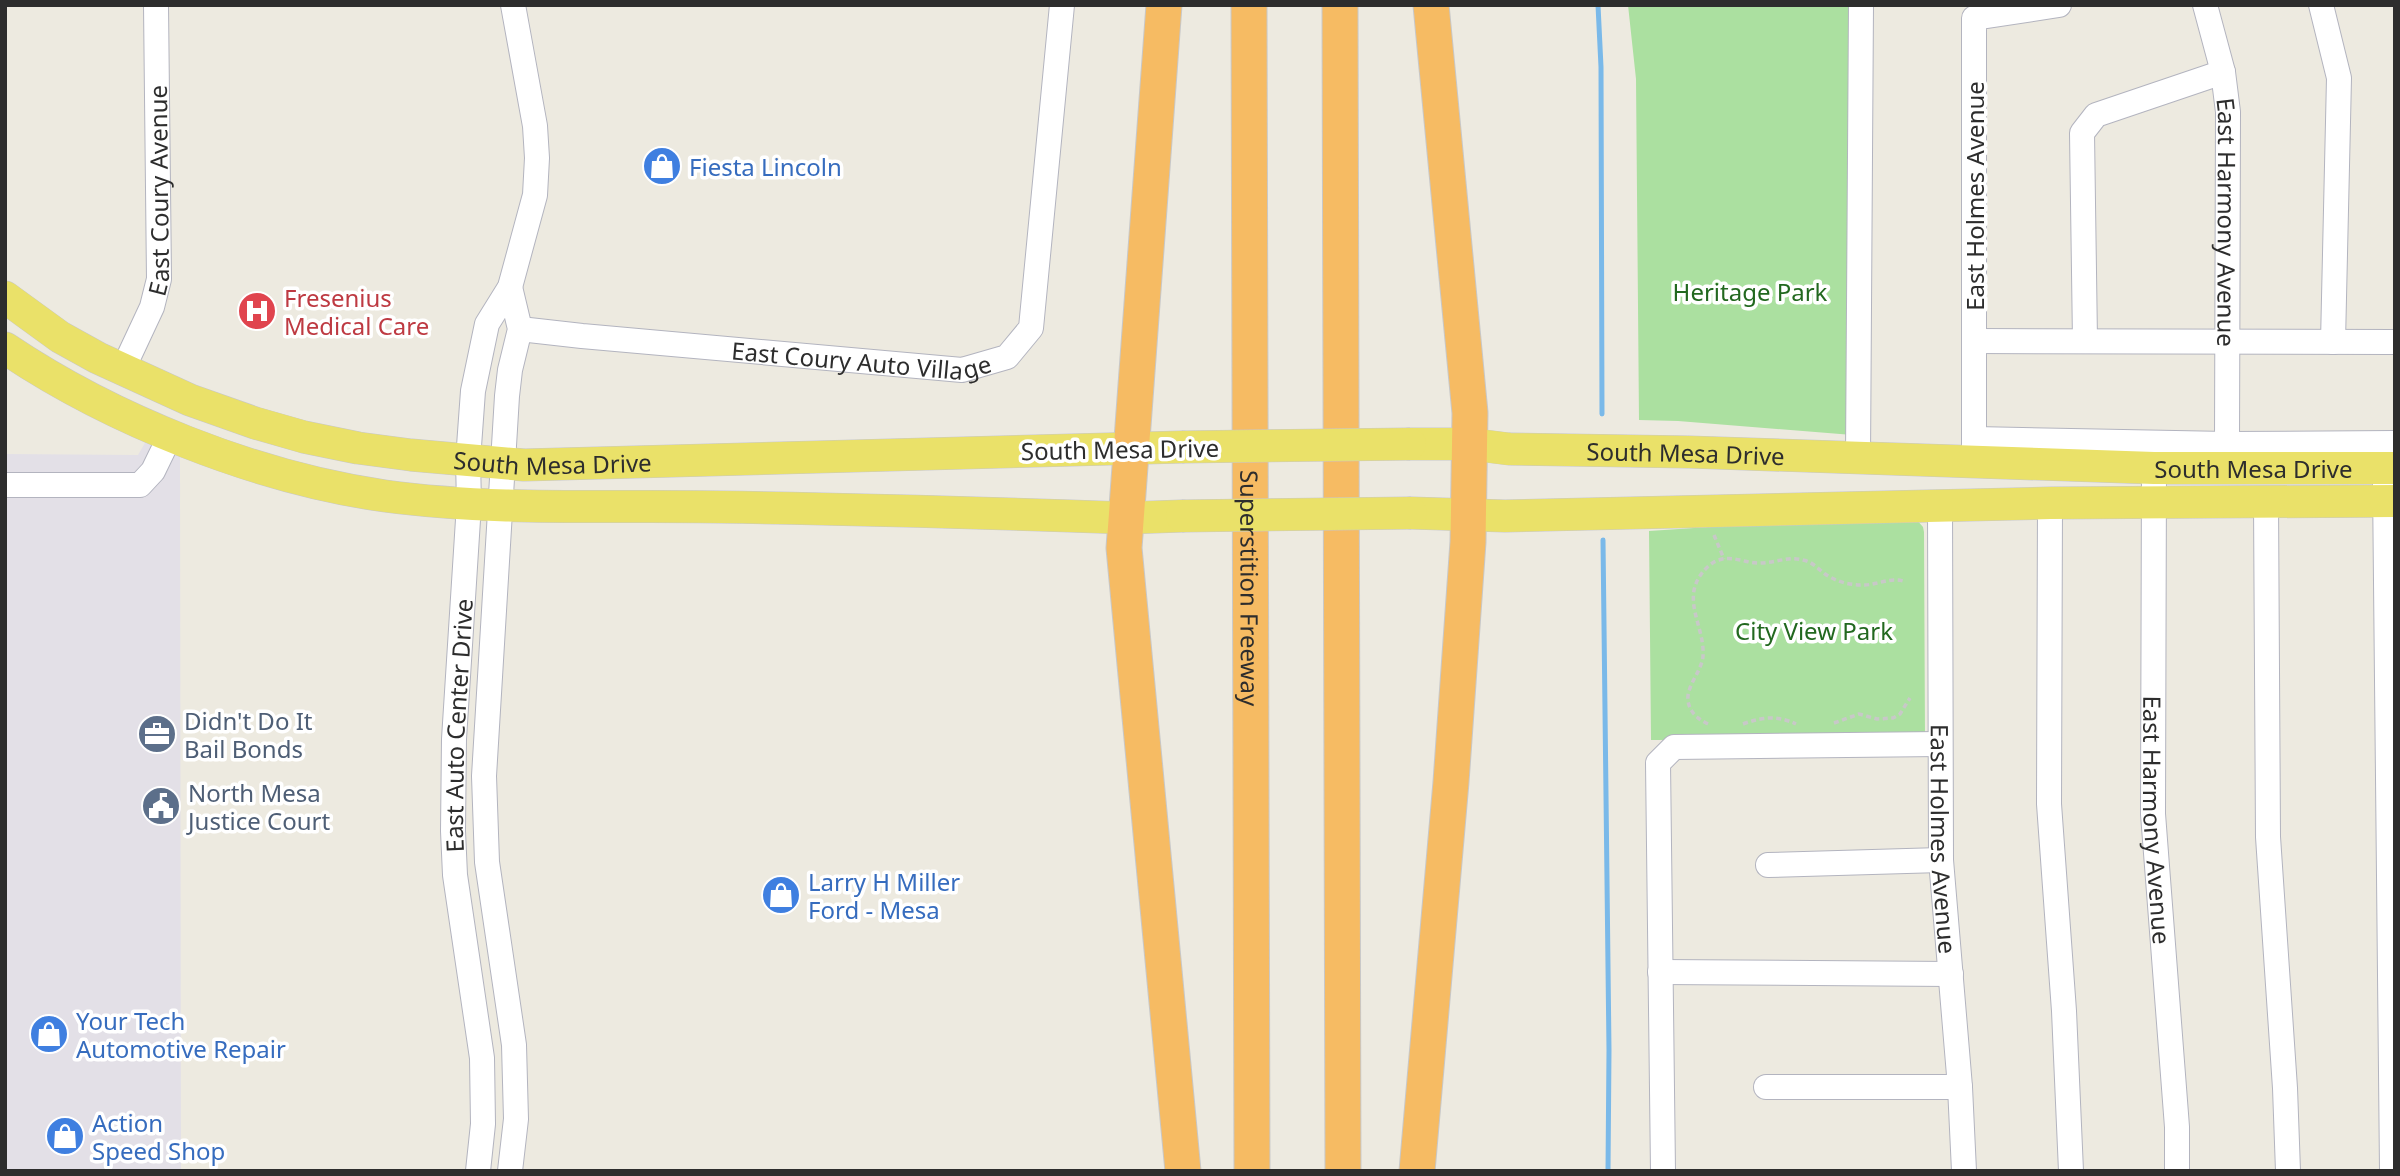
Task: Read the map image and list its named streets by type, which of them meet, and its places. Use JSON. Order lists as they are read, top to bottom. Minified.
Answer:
{"streets":{"highway":["Superstition Freeway"],"main road":["South Mesa Drive"],"street":["East Coury Avenue","East Holmes Avenue","East Harmony Avenue","East Coury Auto Village","East Auto Center Drive"]},"crossings":[["East Coury Avenue","South Mesa Drive"],["East Holmes Avenue","South Mesa Drive"],["East Harmony Avenue","South Mesa Drive"],["East Coury Auto Village","East Auto Center Drive"],["South Mesa Drive","East Auto Center Drive"]],"parks":["Heritage Park","City View Park"],"places":{"shop":["Fiesta Lincoln","Larry H Miller Ford - Mesa","Your Tech Automotive Repair","Action Speed Shop"],"hospital":["Fresenius Medical Care"],"office":["Didn't Do It Bail Bonds"],"public building":["North Mesa Justice Court"]}}
